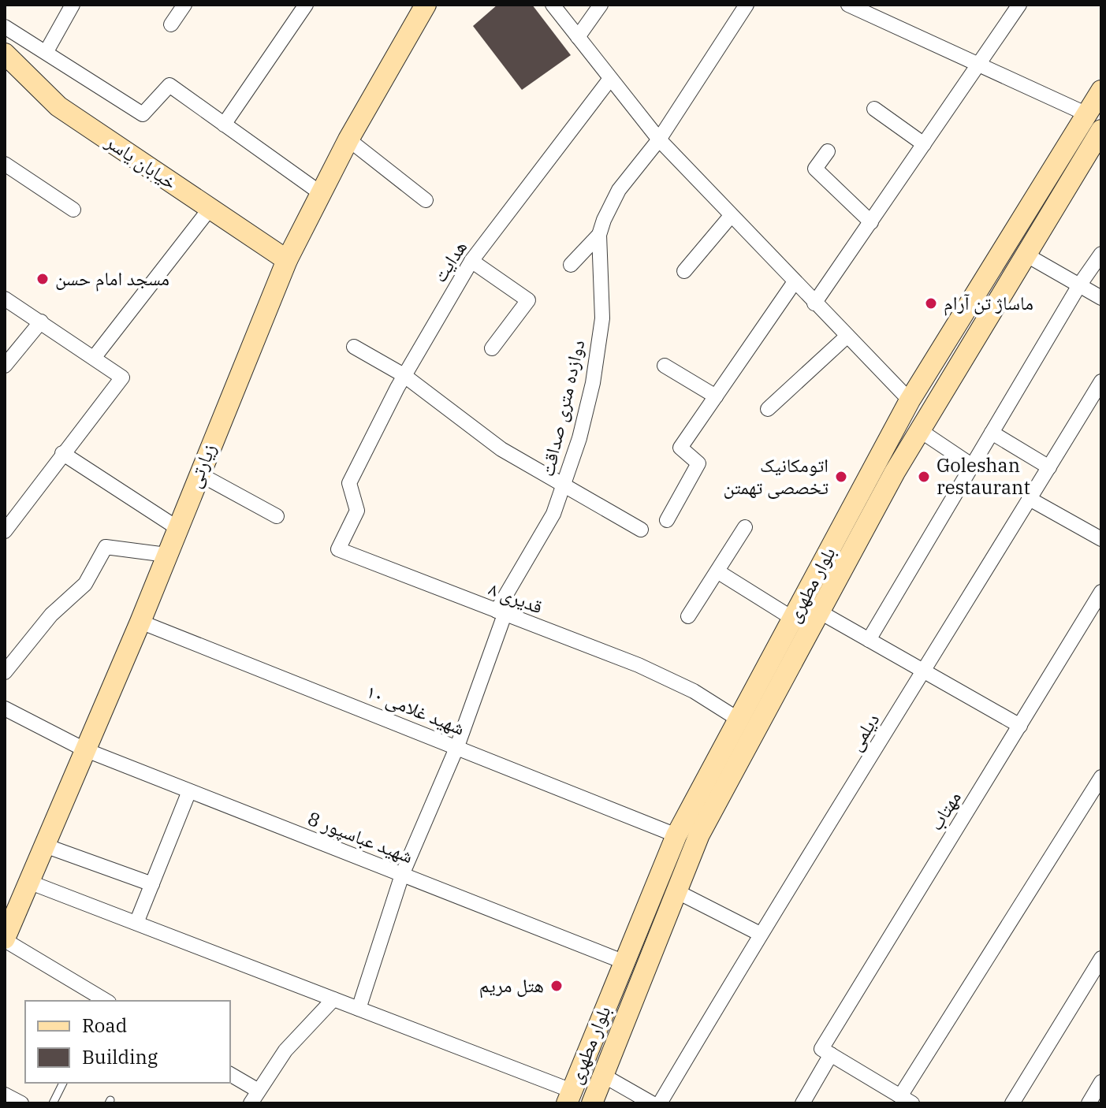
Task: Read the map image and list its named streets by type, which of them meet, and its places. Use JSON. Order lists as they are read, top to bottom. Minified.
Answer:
{"streets":{"main road":["خیابان یاسر","زیارتی","بلوار مطهری"],"street":["هدایت","دوازده متری صداقت","قدیری ۸","شهید غلامی ۱۰","دیلمی","مهتاب","شهید عباسپور 8"]},"crossings":[["خیابان یاسر","زیارتی"],["هدایت","قدیری ۸"],["دوازده متری صداقت","قدیری ۸"],["دوازده متری صداقت","شهید غلامی ۱۰"],["دوازده متری صداقت","شهید عباسپور 8"],["زیارتی","شهید غلامی ۱۰"],["زیارتی","شهید عباسپور 8"],["بلوار مطهری","قدیری ۸"],["بلوار مطهری","شهید غلامی ۱۰"],["بلوار مطهری","شهید عباسپور 8"]],"places":["مسجد امام حسن","ماساژ تن آرام","اتومکانیک تخصصی تهمتن","Goleshan restaurant","هتل مریم"],"legend":["Road","Building"]}
